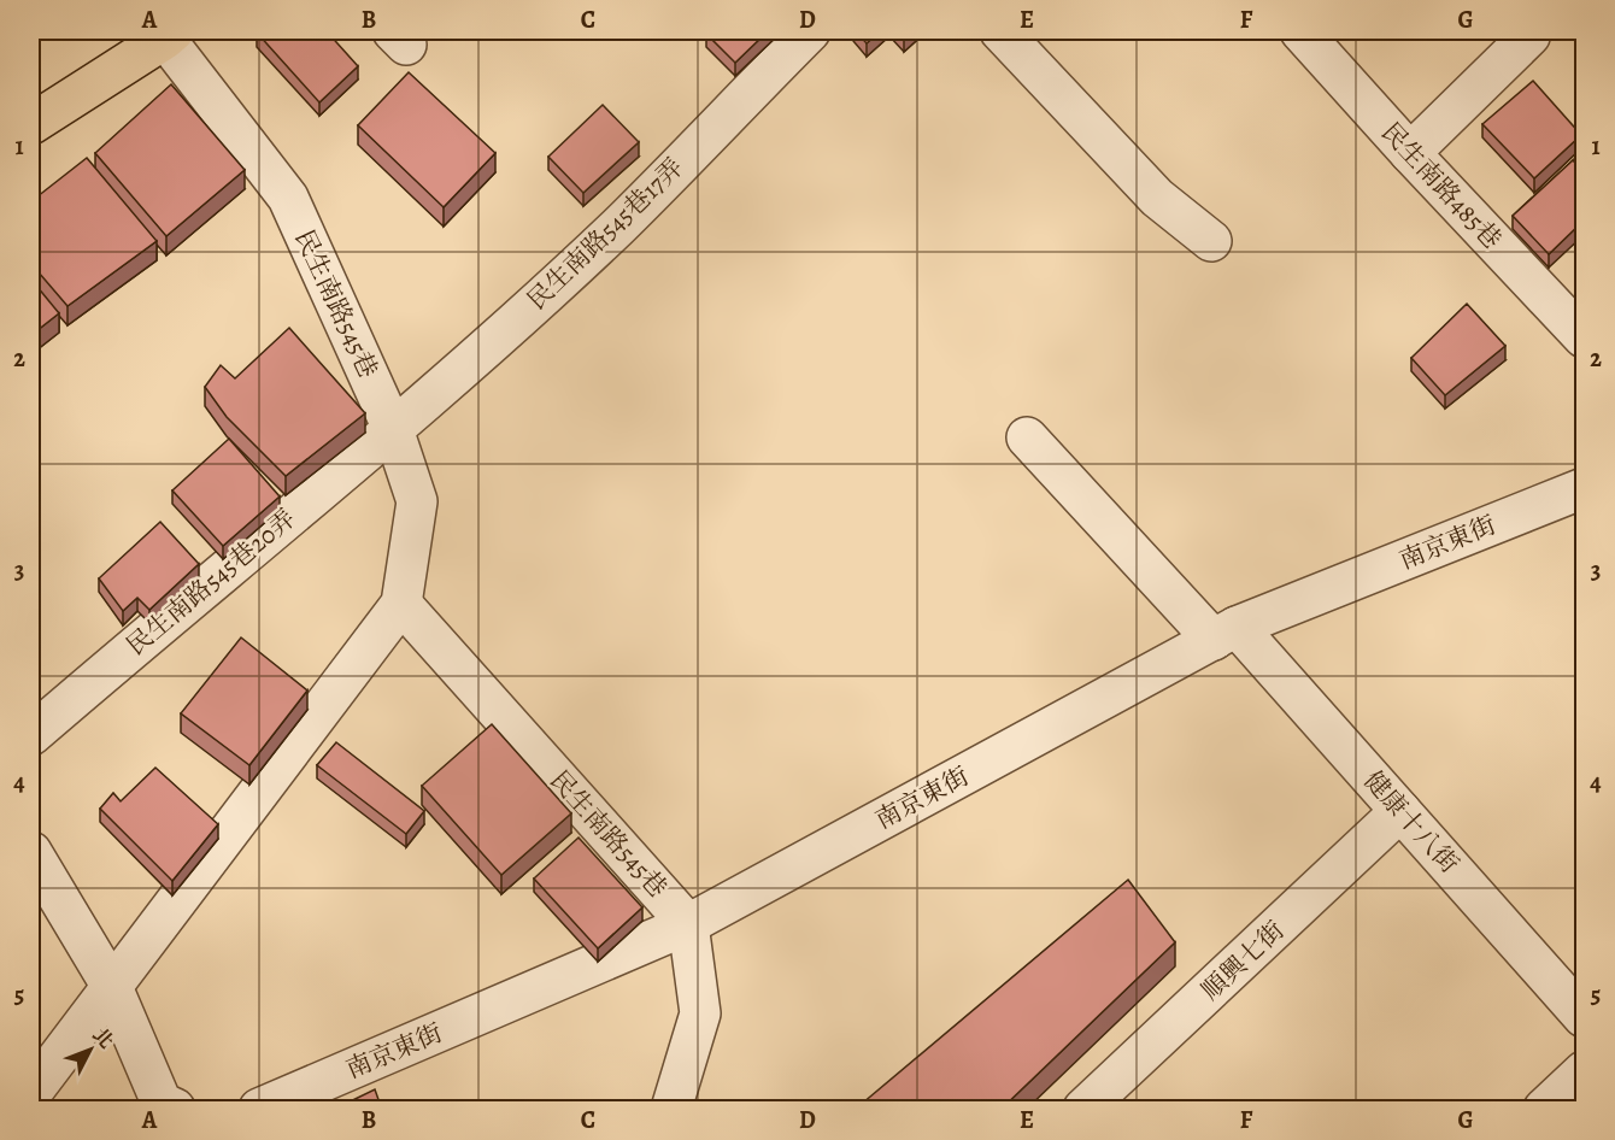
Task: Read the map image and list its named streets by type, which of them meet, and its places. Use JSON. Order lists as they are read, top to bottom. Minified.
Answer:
{"streets":{"street":["民生南路485巷","民生南路545巷17弄","民生南路545巷","南京東街","民生南路545巷20弄","健康十八街","順興七街"]},"crossings":[["民生南路545巷17弄","民生南路545巷"],["民生南路545巷17弄","民生南路545巷20弄"],["民生南路545巷","南京東街"],["民生南路545巷","民生南路545巷20弄"],["南京東街","健康十八街"],["健康十八街","順興七街"]],"north":"top right","grid":{"columns":["A","B","C","D","E","F","G"],"rows":["1","2","3","4","5"]}}
